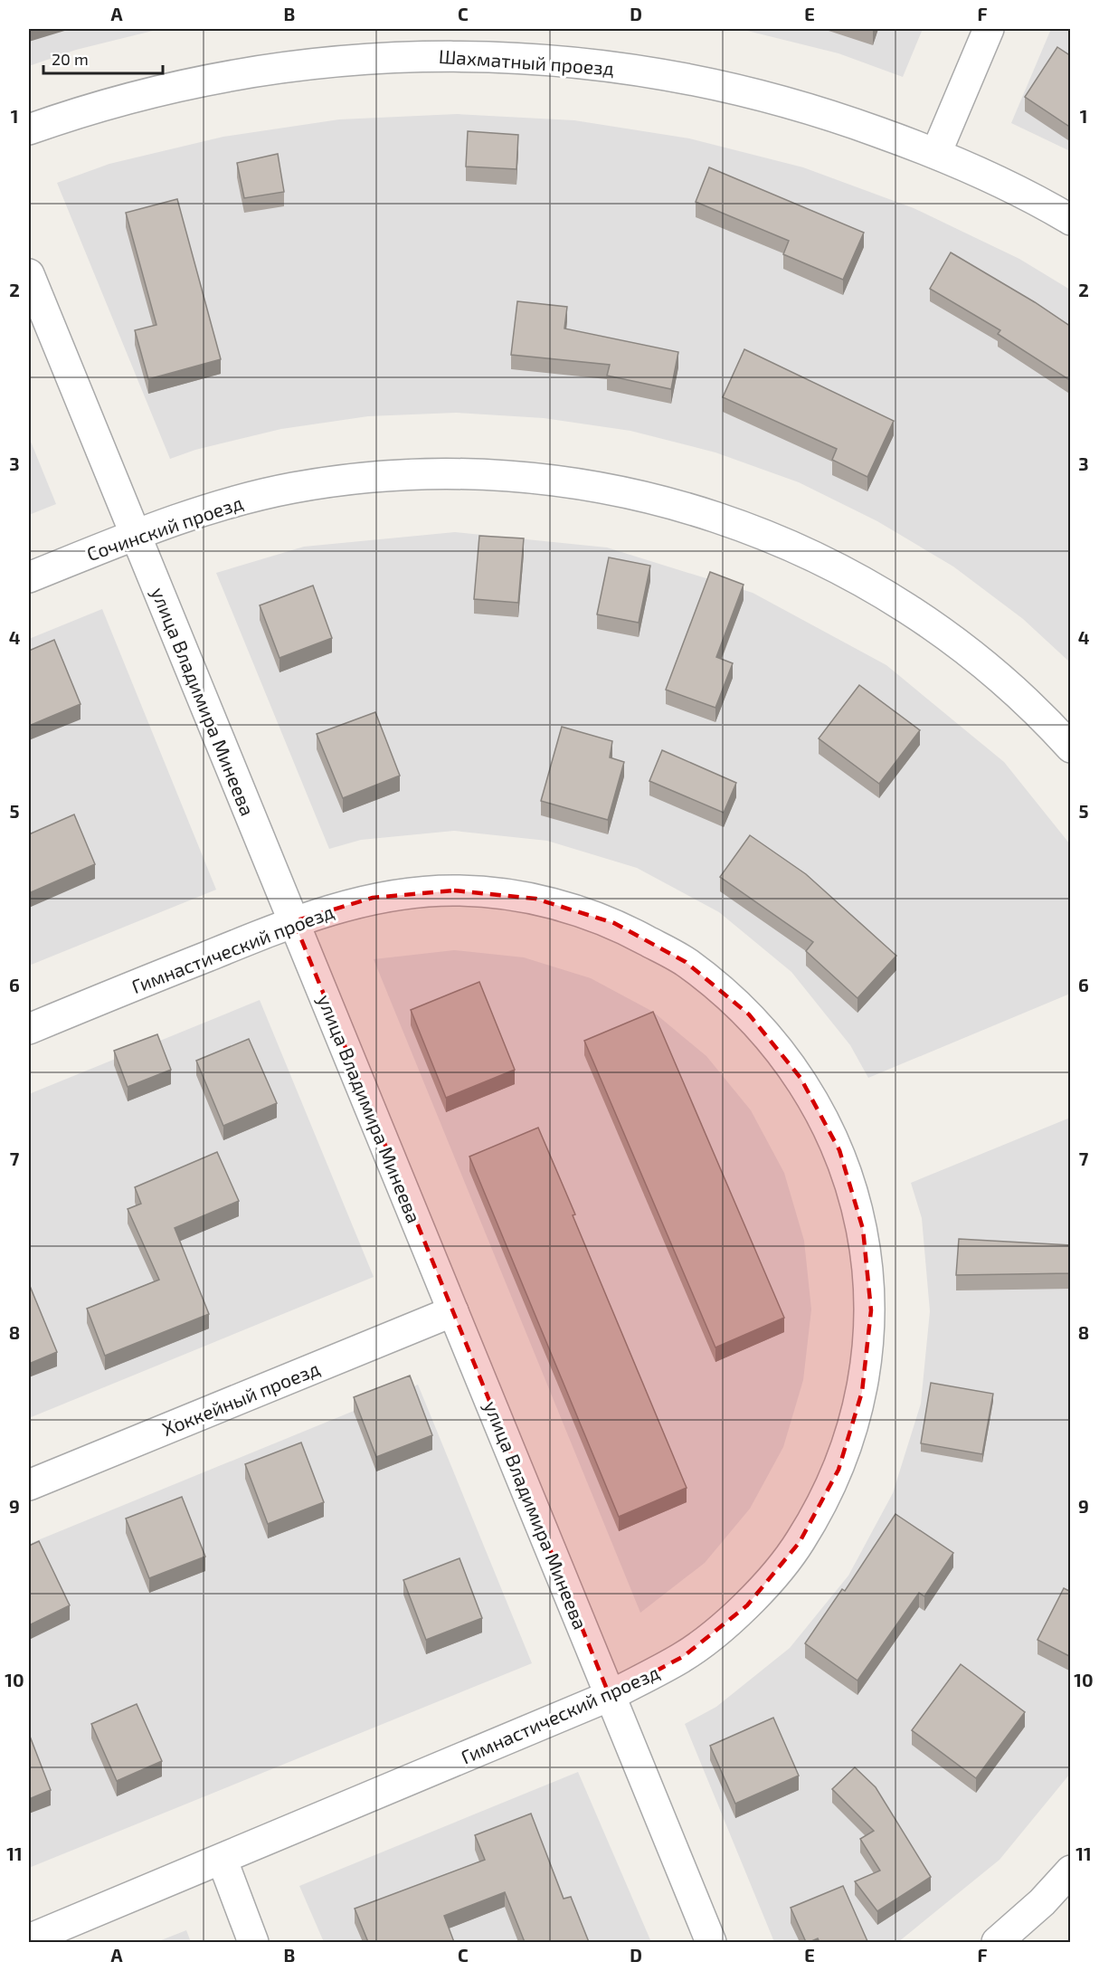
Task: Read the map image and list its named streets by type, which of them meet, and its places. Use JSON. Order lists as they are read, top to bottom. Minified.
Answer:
{"streets":{"street":["Шахматный проезд","Сочинский проезд","улица Владимира Минеева","Гимнастический проезд","Хоккейный проезд"]},"crossings":[["Сочинский проезд","улица Владимира Минеева"],["улица Владимира Минеева","Гимнастический проезд"],["улица Владимира Минеева","Хоккейный проезд"]],"scale_bar":"20 m","grid":{"columns":["A","B","C","D","E","F"],"rows":["1","2","3","4","5","6","7","8","9","10","11"]}}
